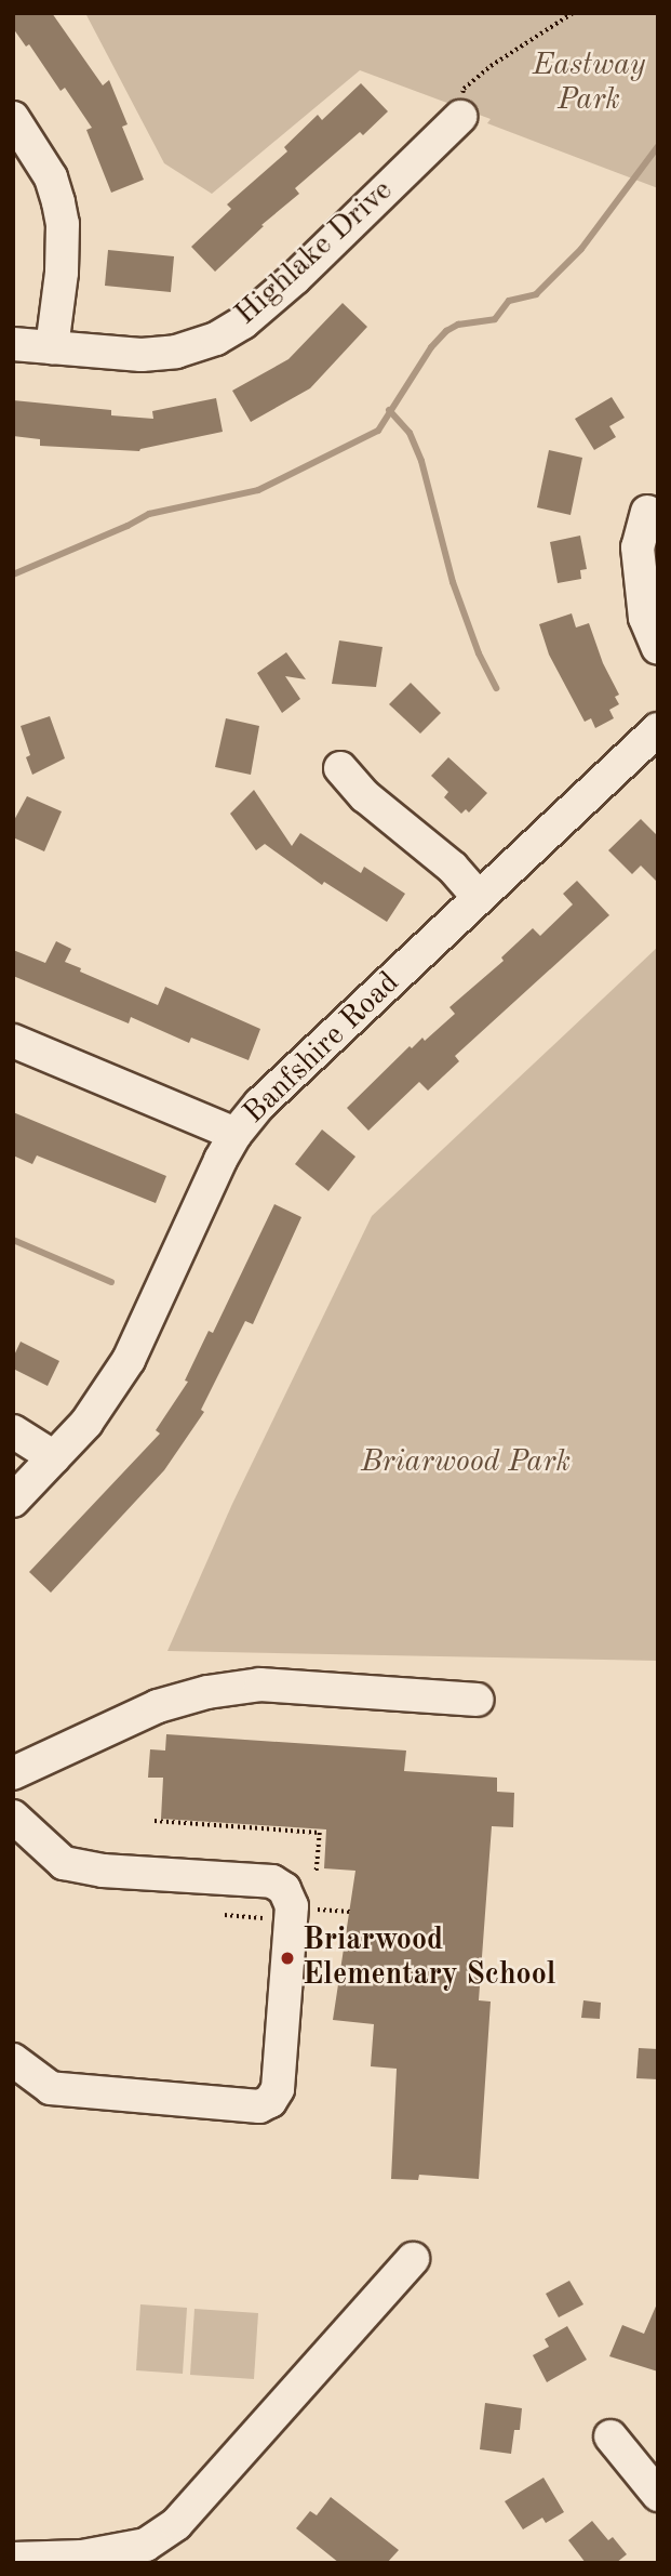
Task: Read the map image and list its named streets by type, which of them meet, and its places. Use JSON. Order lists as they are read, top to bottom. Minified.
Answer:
{"streets":{"street":["Highlake Drive","Banfshire Road"]},"parks":["Eastway Park","Briarwood Park"],"places":["Briarwood Elementary School"]}
